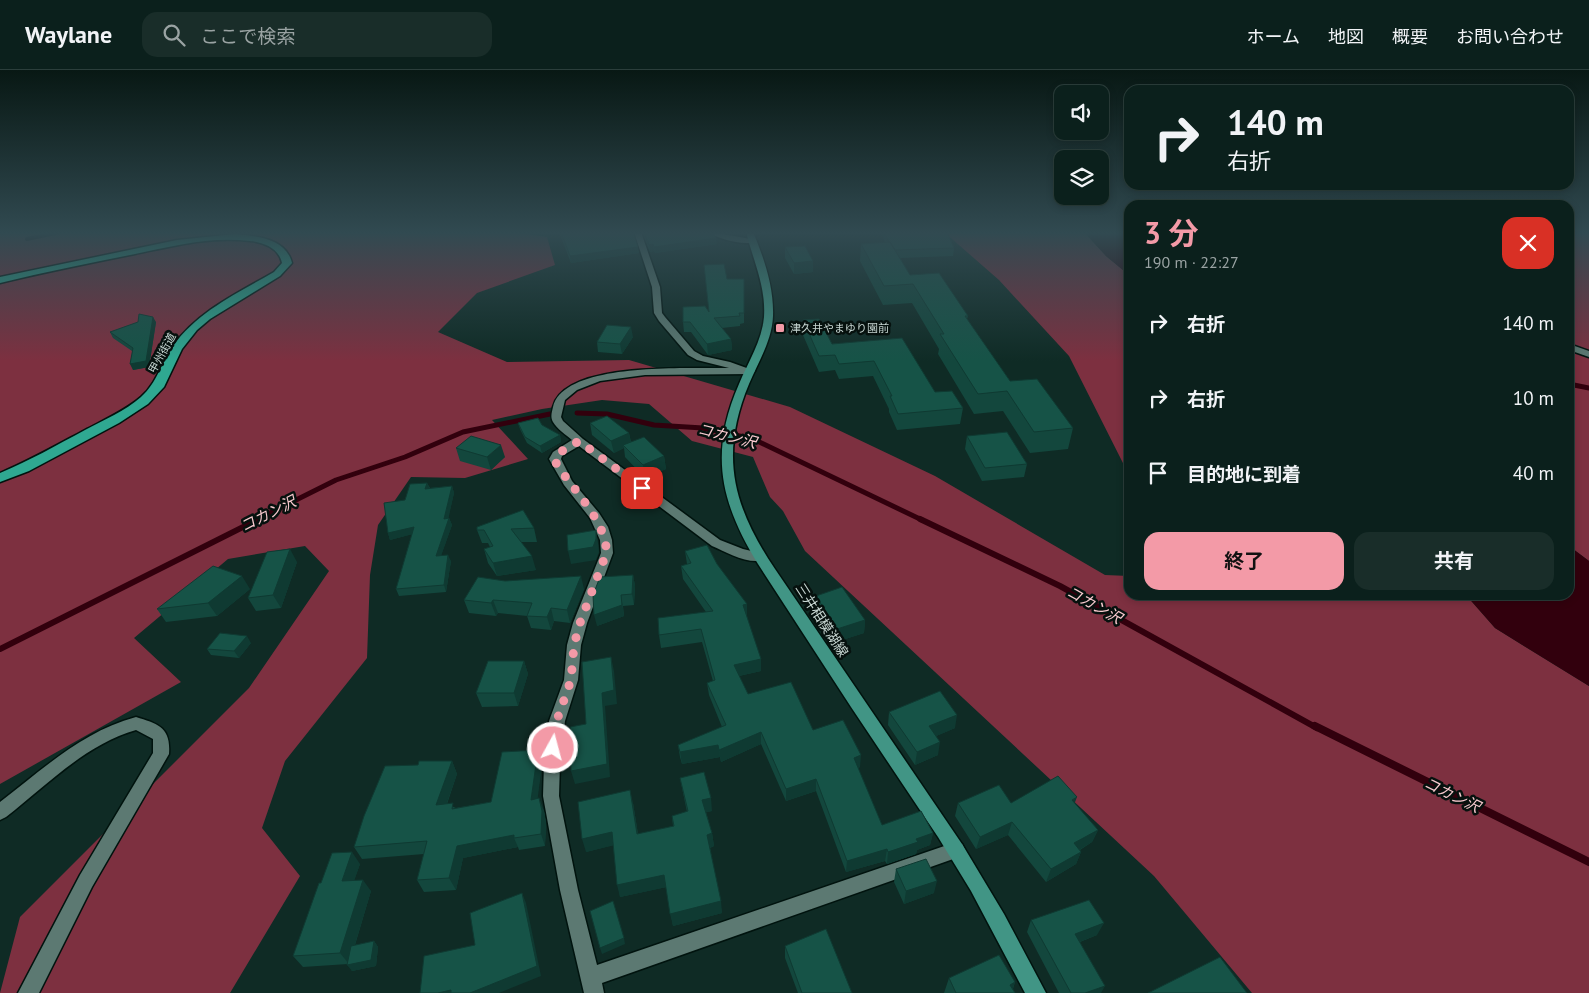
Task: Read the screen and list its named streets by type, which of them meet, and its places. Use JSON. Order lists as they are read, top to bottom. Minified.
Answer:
{"streets":{"highway":["甲州街道"],"main road":["三井相模湖線"]},"water":["コカン沢"],"places":{"transit":["津久井やまゆり園前"]},"page":{"header":"Waylane","search":"ここで検索","nav":["ホーム","地図","概要","お問い合わせ"],"turn":["140 m","右折"],"heading":["3 分","190 m · 22:27"],"list":[{"name":"右折","value":"140 m"},{"name":"右折","value":"10 m"},{"name":"目的地に到着","value":"40 m"}],"buttons":["終了","共有"]}}
